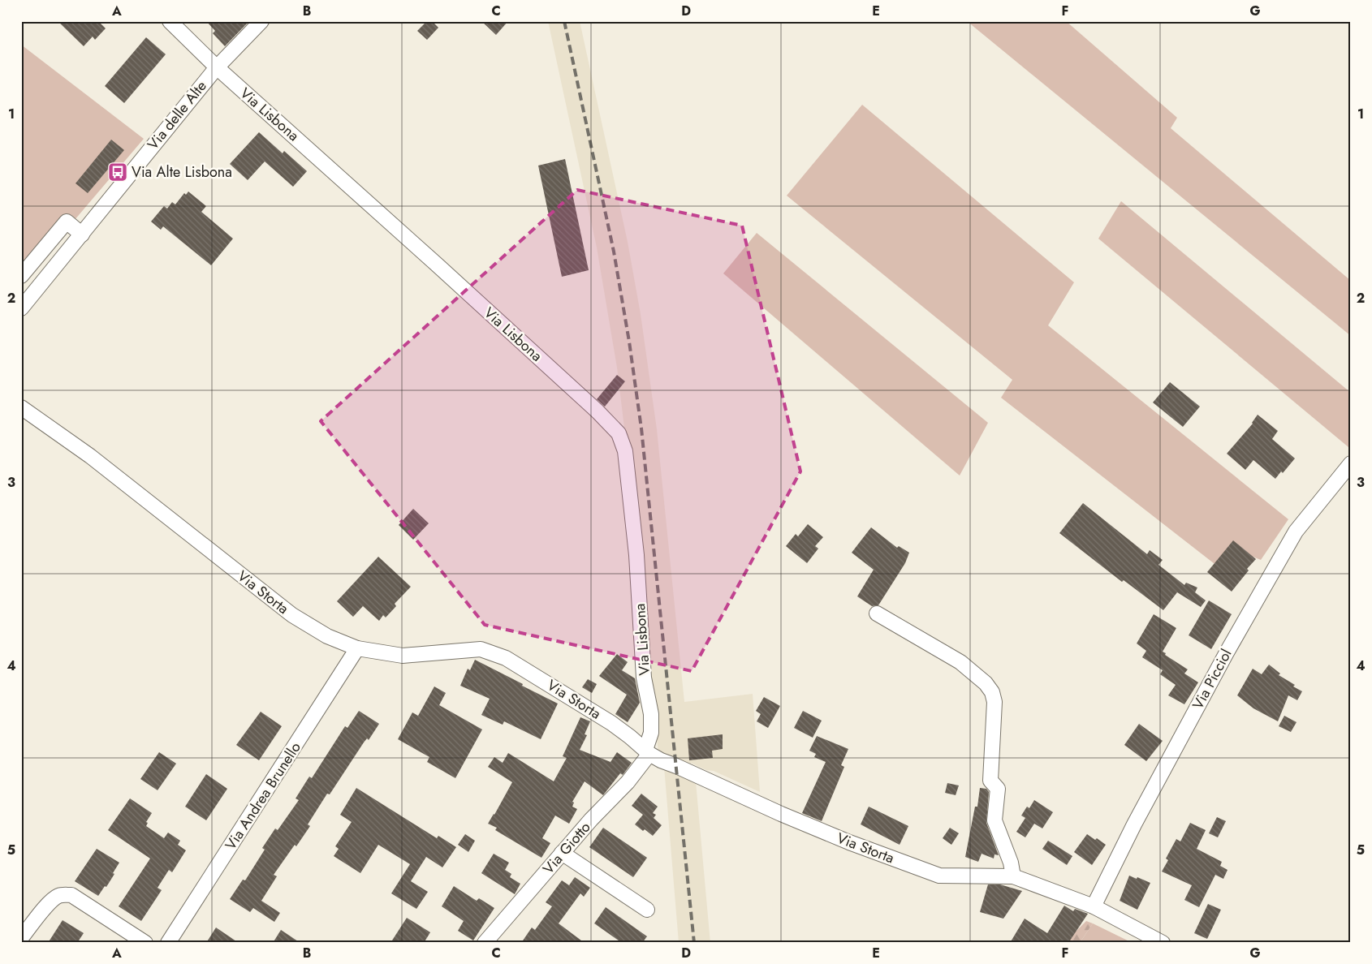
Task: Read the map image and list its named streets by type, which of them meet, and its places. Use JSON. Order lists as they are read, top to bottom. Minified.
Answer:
{"streets":{"street":["Via Lisbona","Via delle Alte","Via Storta","Via Picciol","Via Andrea Brunello","Via Giotto"]},"crossings":[["Via Lisbona","Via delle Alte"],["Via Lisbona","Via Storta"],["Via Lisbona","Via Giotto"],["Via Storta","Via Picciol"],["Via Storta","Via Andrea Brunello"],["Via Storta","Via Giotto"]],"places":{"bus stop":["Via Alte Lisbona"]},"grid":{"columns":["A","B","C","D","E","F","G"],"rows":["1","2","3","4","5"]}}
